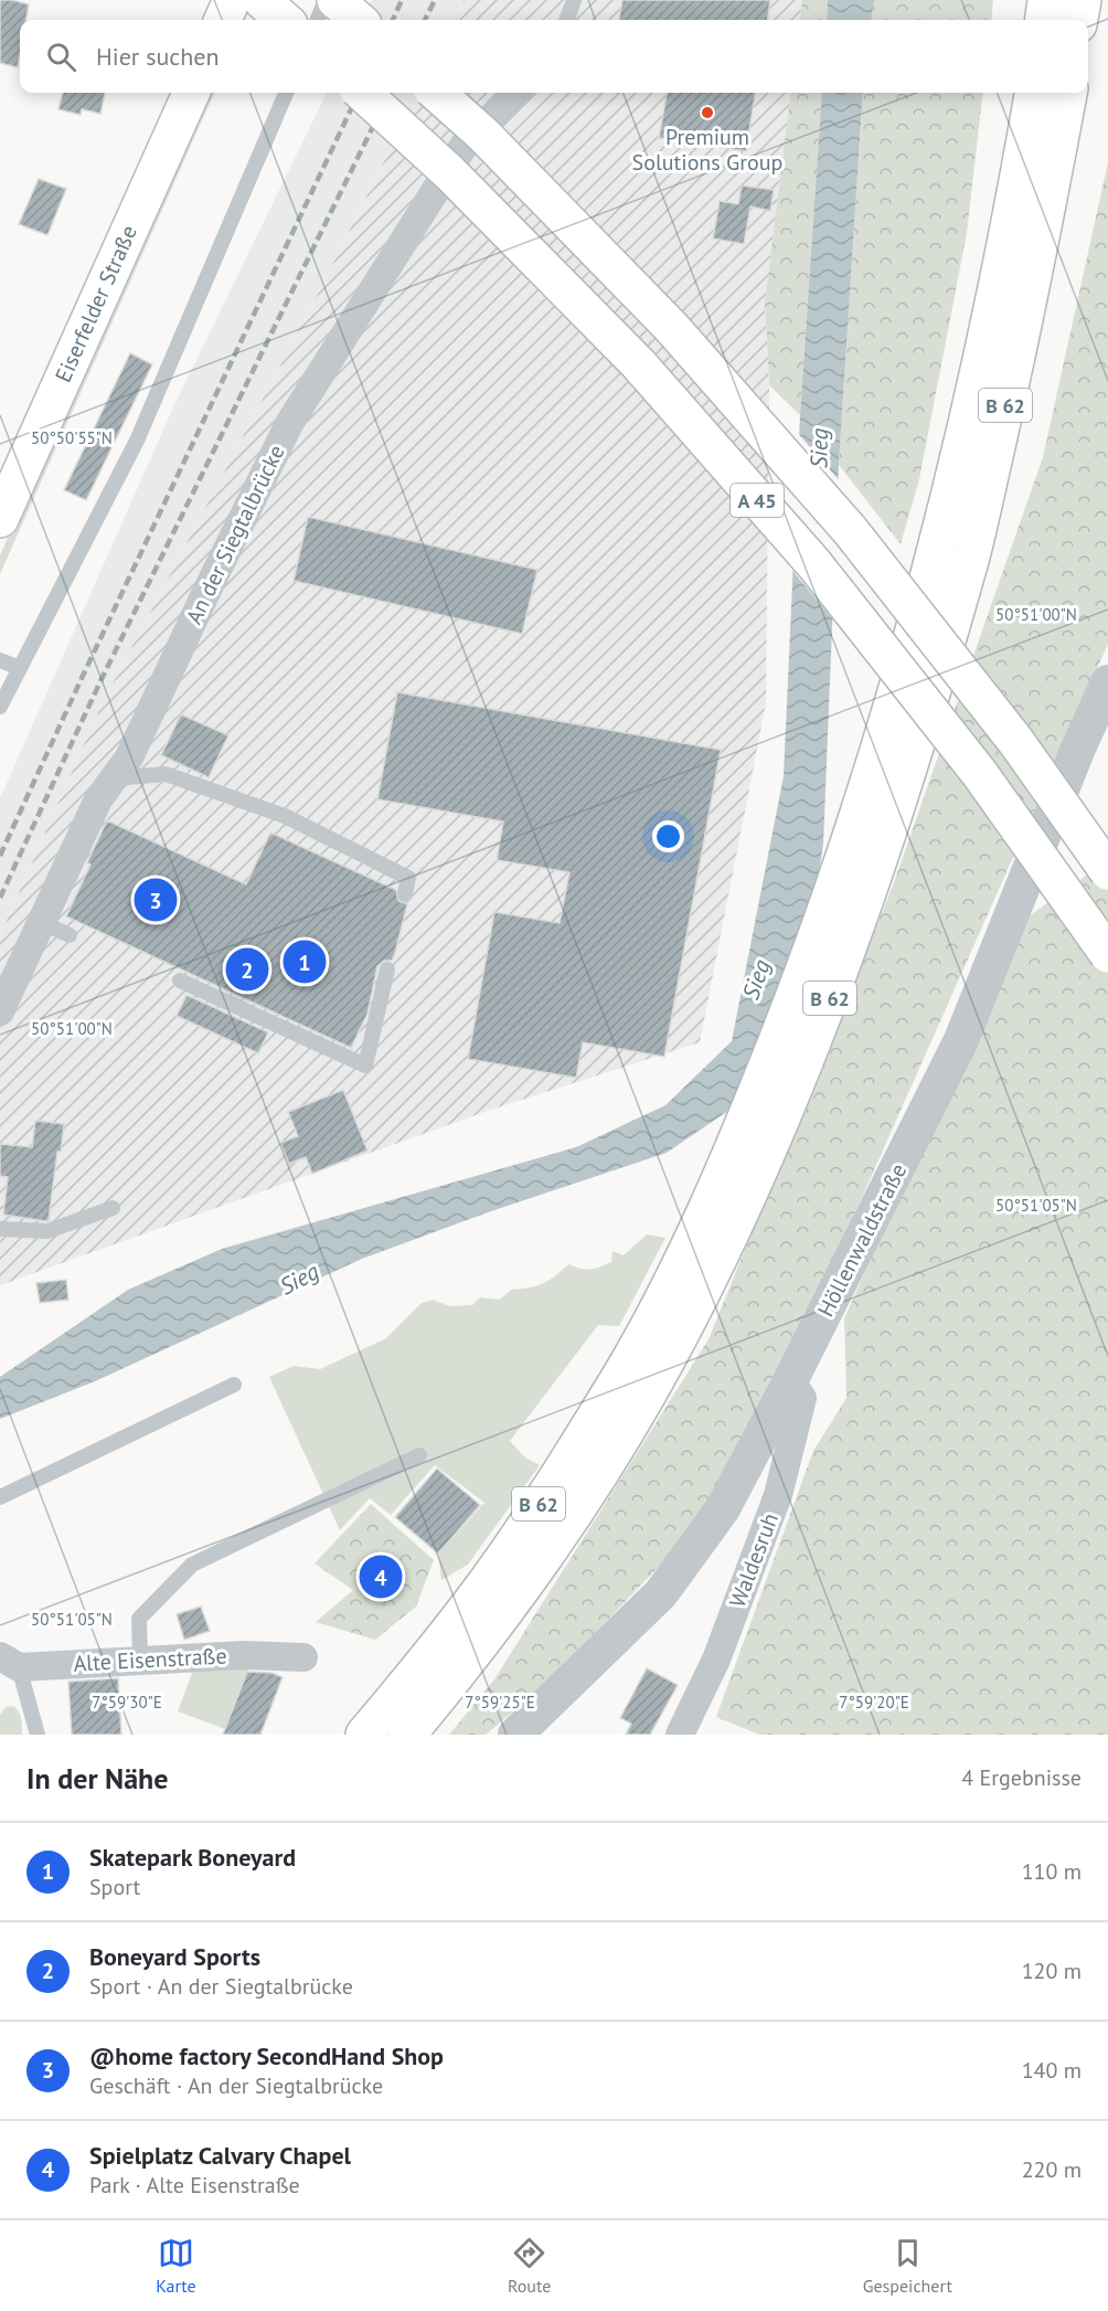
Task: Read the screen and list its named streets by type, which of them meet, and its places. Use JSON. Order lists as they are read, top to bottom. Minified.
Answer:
{"streets":{"main road":["Eiserfelder Straße","B 62","A 45"],"street":["An der Siegtalbrücke","Höllenwaldstraße","Waldesruh","Alte Eisenstraße"]},"crossings":[["Höllenwaldstraße","Waldesruh"]],"water":["Sieg"],"places":["Premium Solutions Group"],"page":{"search":"Hier suchen","pins":["3","1","2","4"],"heading":["In der Nähe","4 Ergebnisse"],"list":[{"mark":"1","name":"Skatepark Boneyard","note":"Sport","value":"110 m"},{"mark":"2","name":"Boneyard Sports","note":"Sport · An der Siegtalbrücke","value":"120 m"},{"mark":"3","name":"@home factory SecondHand Shop","note":"Geschäft · An der Siegtalbrücke","value":"140 m"},{"mark":"4","name":"Spielplatz Calvary Chapel","note":"Park · Alte Eisenstraße","value":"220 m"}],"nav":["Karte","Route","Gespeichert"]},"coordinates":["50°50'55\"N","50°51'00\"N","50°51'05\"N","7°59'30\"E","7°59'25\"E","7°59'20\"E"]}
